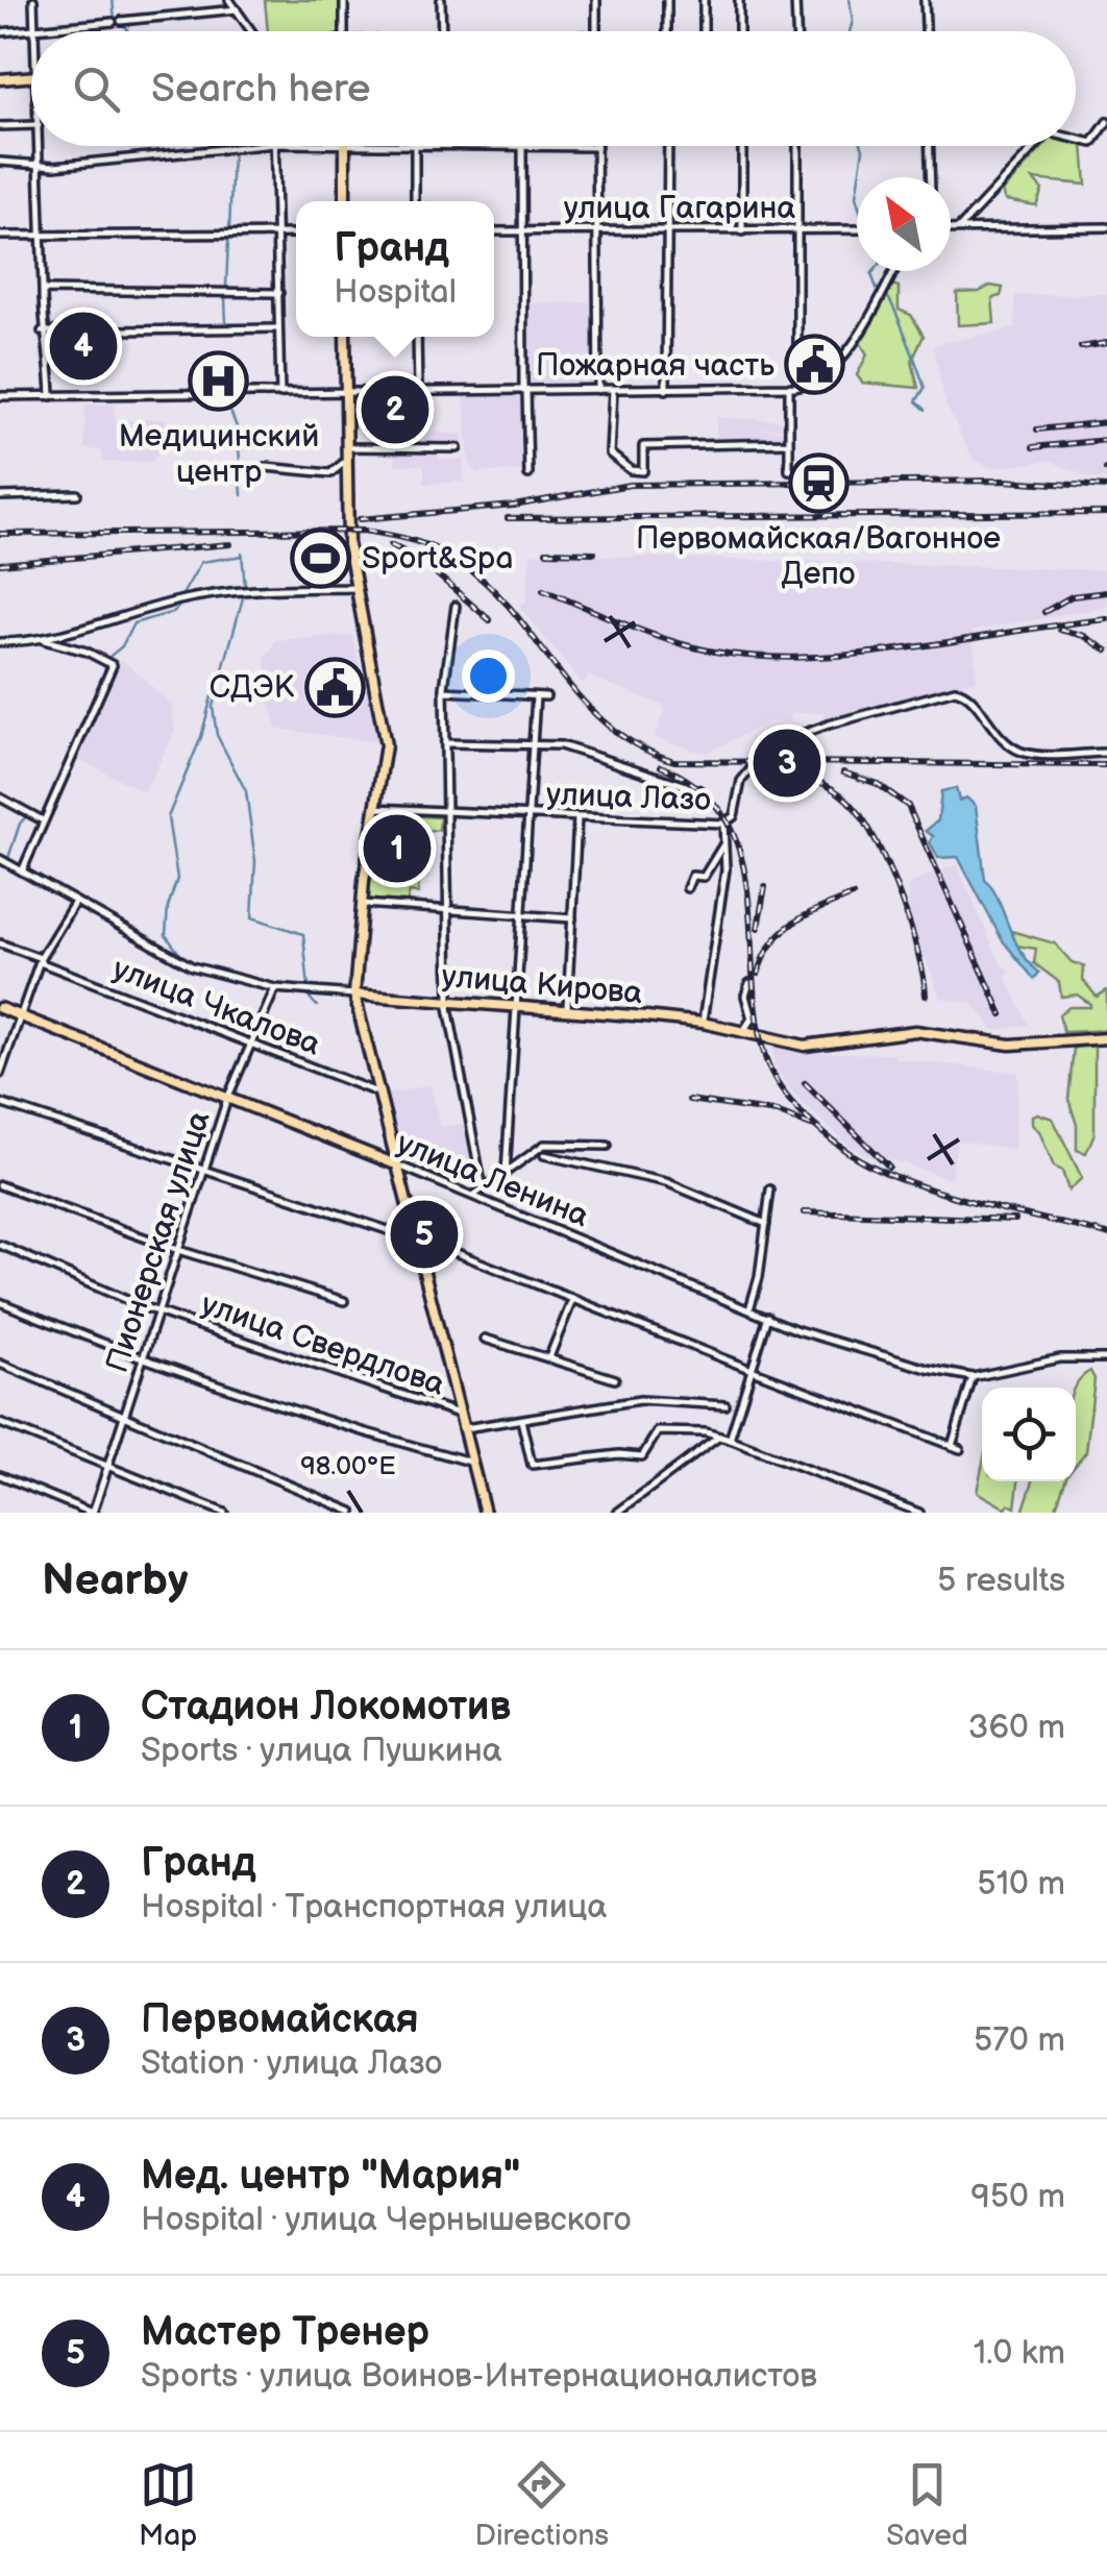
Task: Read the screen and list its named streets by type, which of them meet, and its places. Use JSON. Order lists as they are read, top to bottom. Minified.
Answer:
{"streets":{"main road":["улица Кирова","улица Ленина"],"street":["улица Гагарина","улица Лазо","улица Чкалова","Пионерская улица","улица Свердлова"]},"crossings":[["улица Кирова","Пионерская улица"],["улица Чкалова","Пионерская улица"],["улица Ленина","Пионерская улица"],["Пионерская улица","улица Свердлова"]],"places":{"public building":["Пожарная часть","СДЭК"],"hospital":["Медицинский центр"],"station":["Первомайская/Вагонное Депо"],"sports":["Sport&Spa"]},"north":"top left","page":{"search":"Search here","popup":["Гранд","Hospital"],"pins":["4","2","3","1","5"],"heading":["Nearby","5 results"],"list":[{"mark":"1","name":"Стадион Локомотив","note":"Sports · улица Пушкина","value":"360 m"},{"mark":"2","name":"Гранд","note":"Hospital · Транспортная улица","value":"510 m"},{"mark":"3","name":"Первомайская","note":"Station · улица Лазо","value":"570 m"},{"mark":"4","name":"Мед. центр \"Мария\"","note":"Hospital · улица Чернышевского","value":"950 m"},{"mark":"5","name":"Мастер Тренер","note":"Sports · улица Воинов-Интернационалистов","value":"1.0 km"}],"nav":["Map","Directions","Saved"]},"coordinates":["98.00°E"]}
